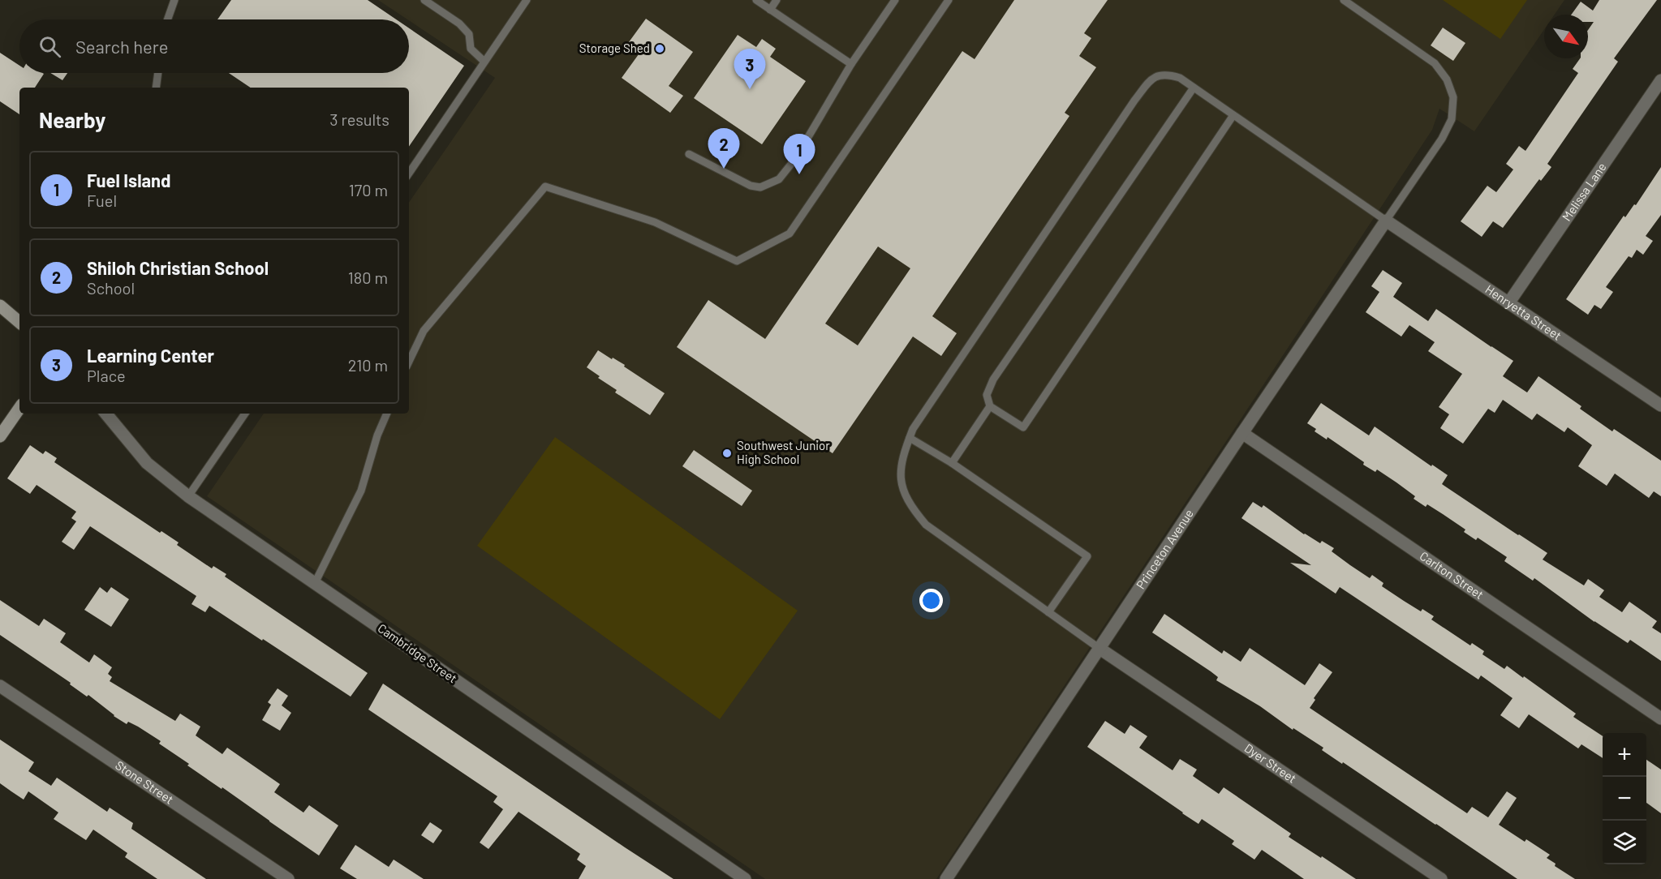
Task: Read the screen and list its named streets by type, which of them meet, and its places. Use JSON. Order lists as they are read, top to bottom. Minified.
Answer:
{"streets":{"street":["Melissa Lane","Henryetta Street","Princeton Avenue","Carlton Street","Cambridge Street","Dyer Street","Stone Street"]},"crossings":[["Melissa Lane","Henryetta Street"],["Henryetta Street","Princeton Avenue"],["Princeton Avenue","Carlton Street"],["Princeton Avenue","Dyer Street"]],"places":["Storage Shed","Southwest Junior High School"],"north":"bottom right","page":{"search":"Search here","pins":["3","2","1"],"heading":["Nearby","3 results"],"list":[{"mark":"1","name":"Fuel Island","note":"Fuel","value":"170 m"},{"mark":"2","name":"Shiloh Christian School","note":"School","value":"180 m"},{"mark":"3","name":"Learning Center","note":"Place","value":"210 m"}],"map_buttons":["+","−"]}}
